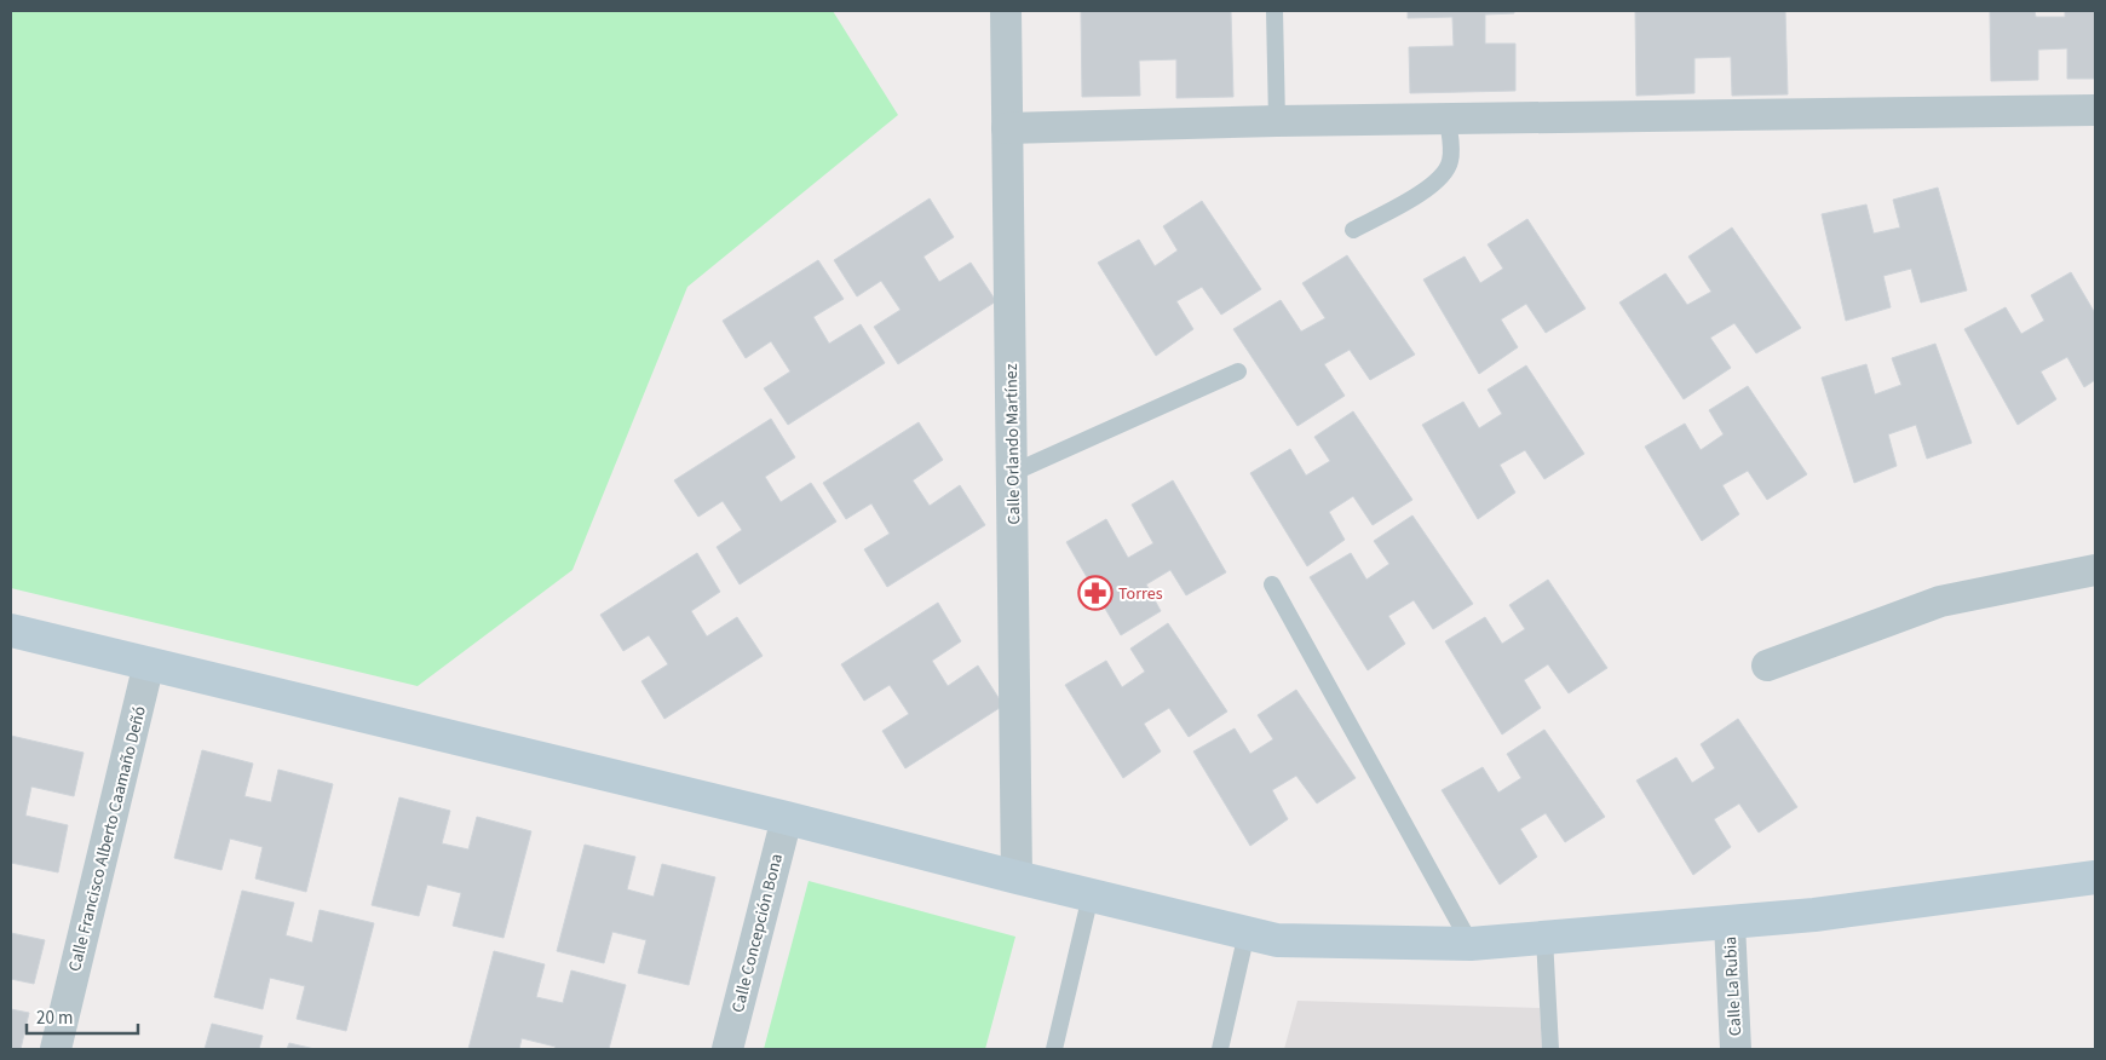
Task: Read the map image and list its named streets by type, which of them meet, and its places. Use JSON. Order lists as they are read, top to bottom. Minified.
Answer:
{"streets":{"street":["Calle Orlando Martínez","Calle Francisco Alberto Caamaño Deñó","Calle Concepción Bona","Calle La Rubia"]},"places":{"pharmacy":["Torres"]},"scale_bar":"20 m"}
